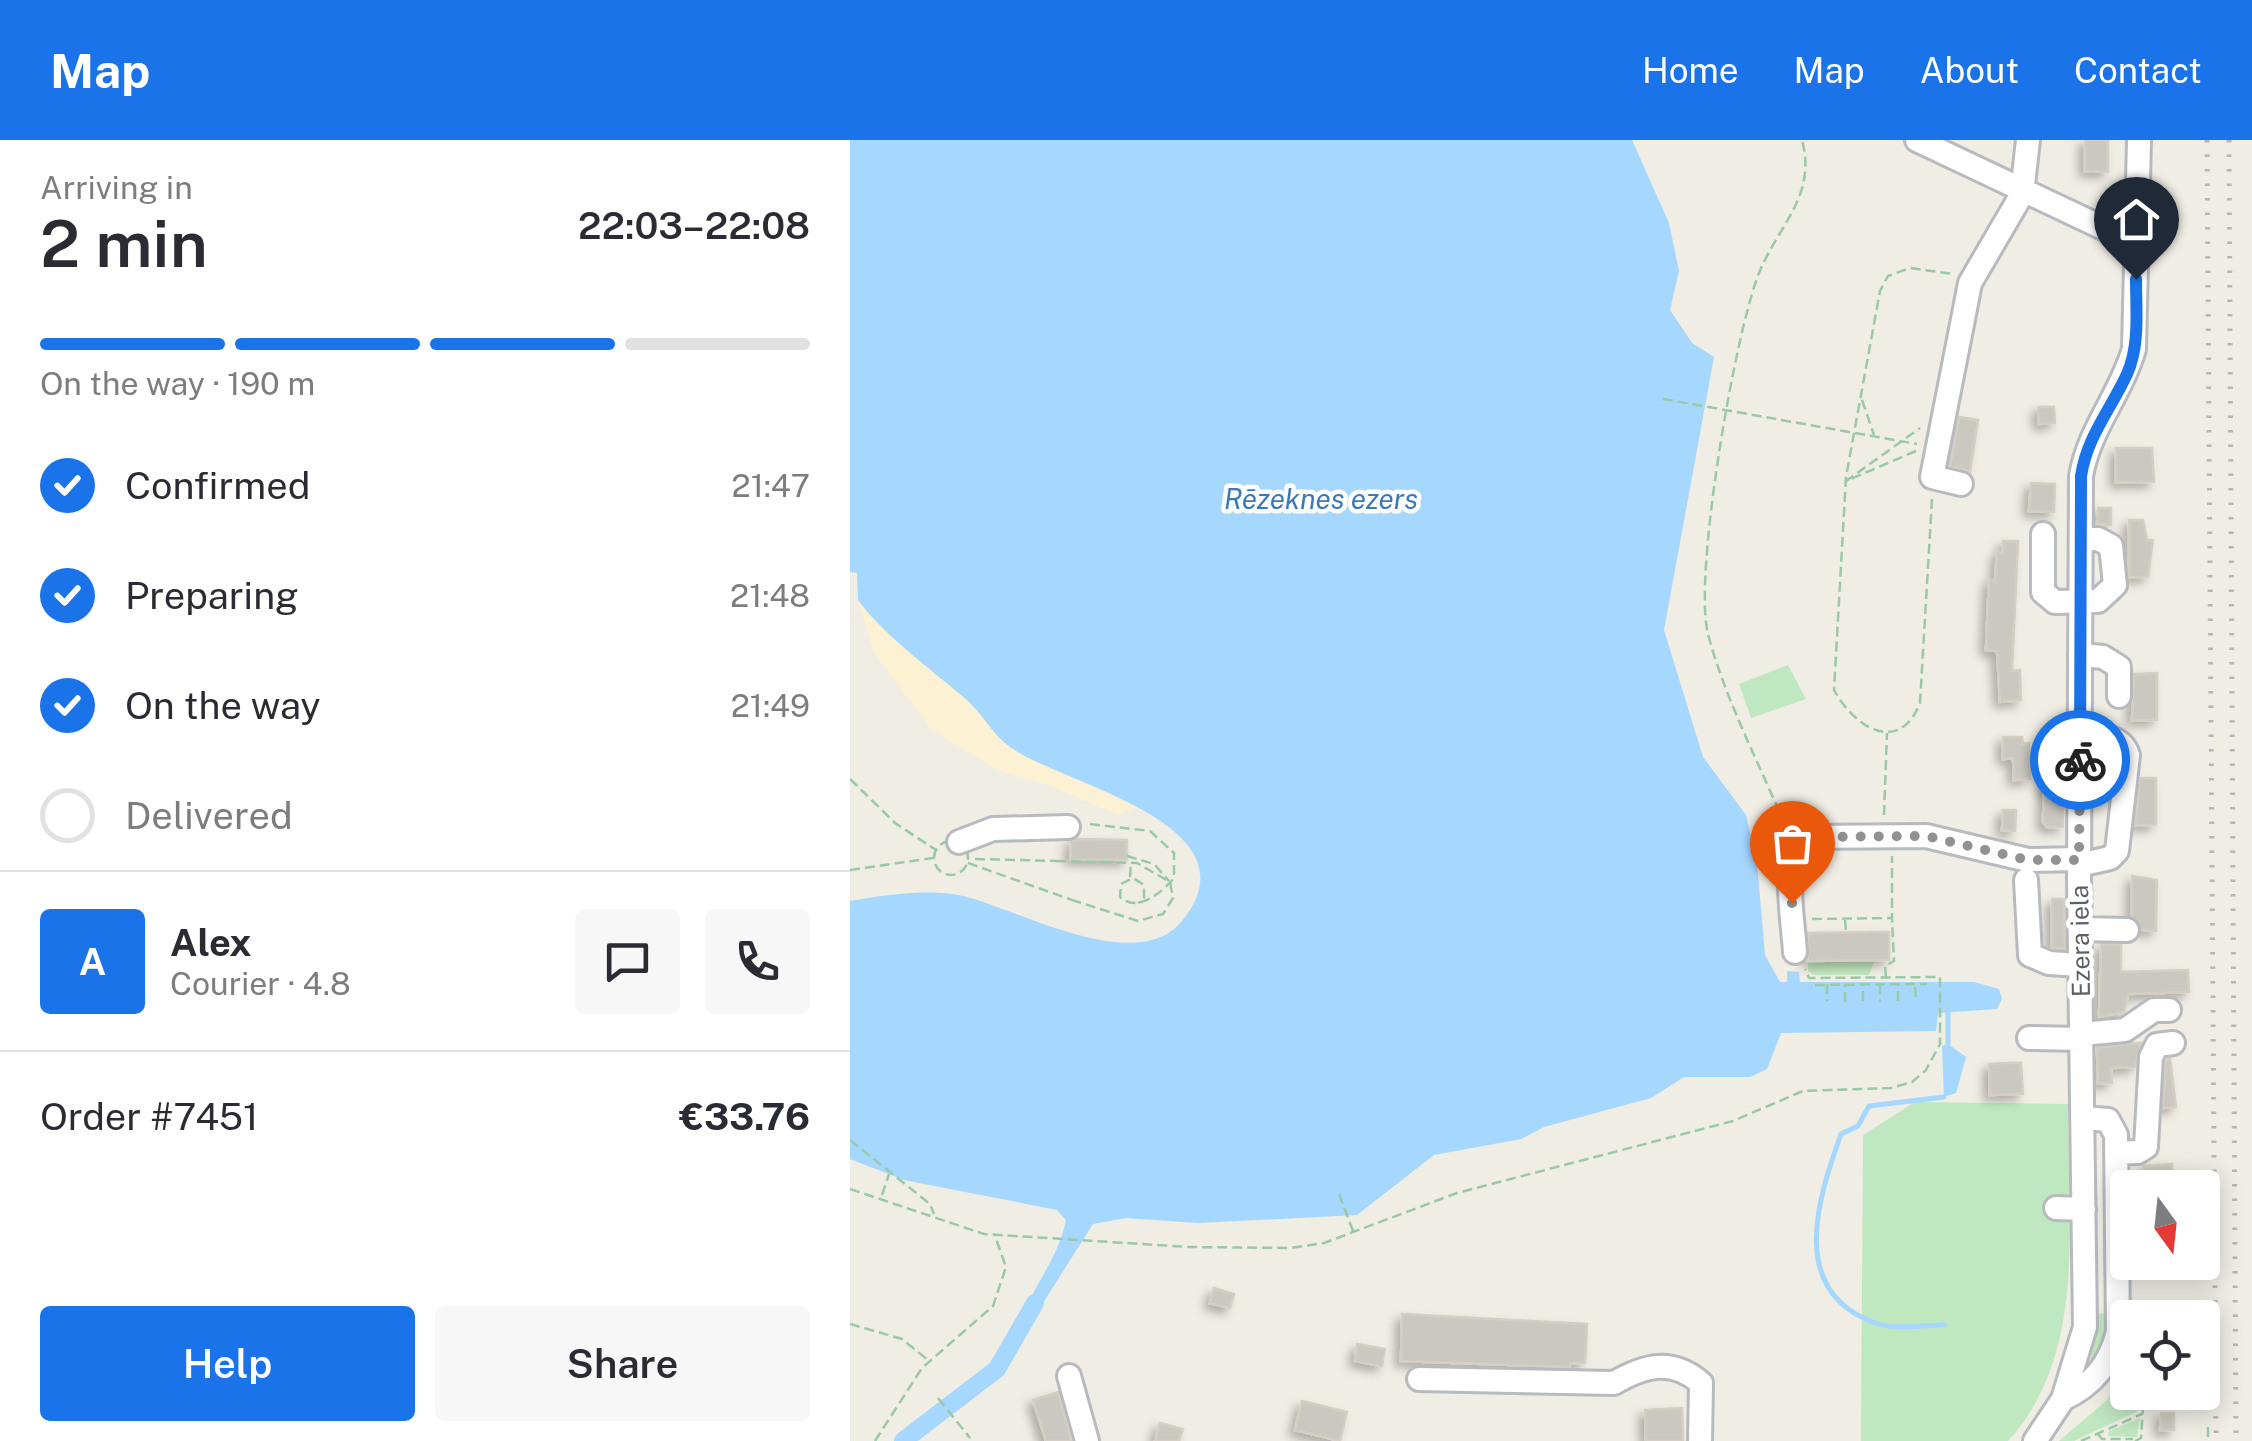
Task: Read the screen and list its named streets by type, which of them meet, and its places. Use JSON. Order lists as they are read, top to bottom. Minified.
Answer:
{"streets":{"street":["Ezera iela"]},"water":["Rēzeknes ezers"],"north":"bottom","page":{"header":"Map","nav":["Home","Map","About","Contact"],"heading":["2 min","Arriving in","22:03–22:08"],"panel":["Alex","Courier · 4.8","Order #7451","€33.76"],"bar":"On the way · 190 m","list":[["Confirmed","21:47"],["Preparing","21:48"],["On the way","21:49"],"Delivered"],"round":"A","buttons":["Help","Share"]}}
